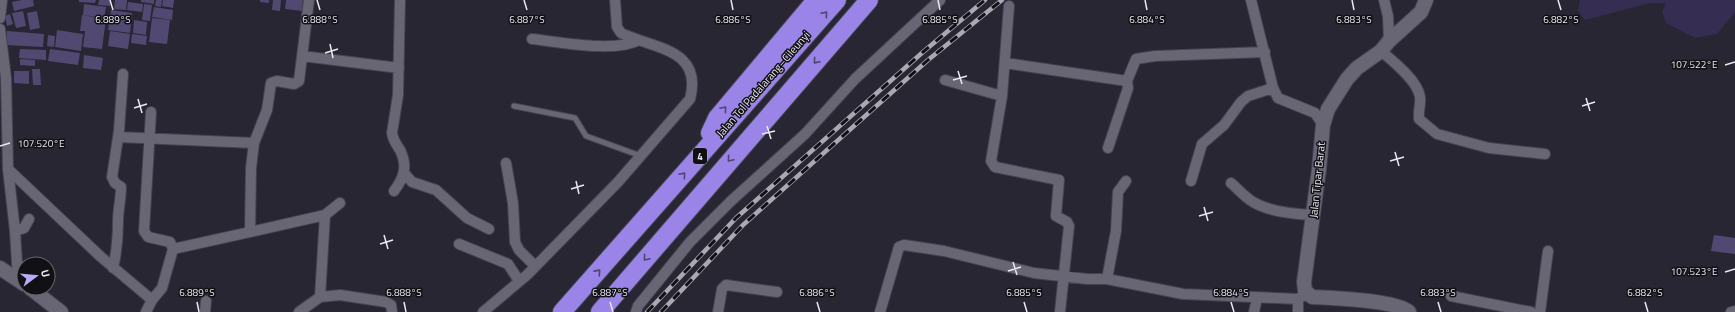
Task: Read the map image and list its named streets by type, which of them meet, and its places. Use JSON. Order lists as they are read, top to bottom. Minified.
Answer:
{"streets":{"highway":["Jalan Tol Padalarang–Cileunyi","4"],"street":["Jalan Tipar Barat"]},"north":"right","coordinates":["6.889°S","6.888°S","6.887°S","6.886°S","6.885°S","6.884°S","6.883°S","6.882°S","107.522°E","107.520°E","107.523°E"]}
